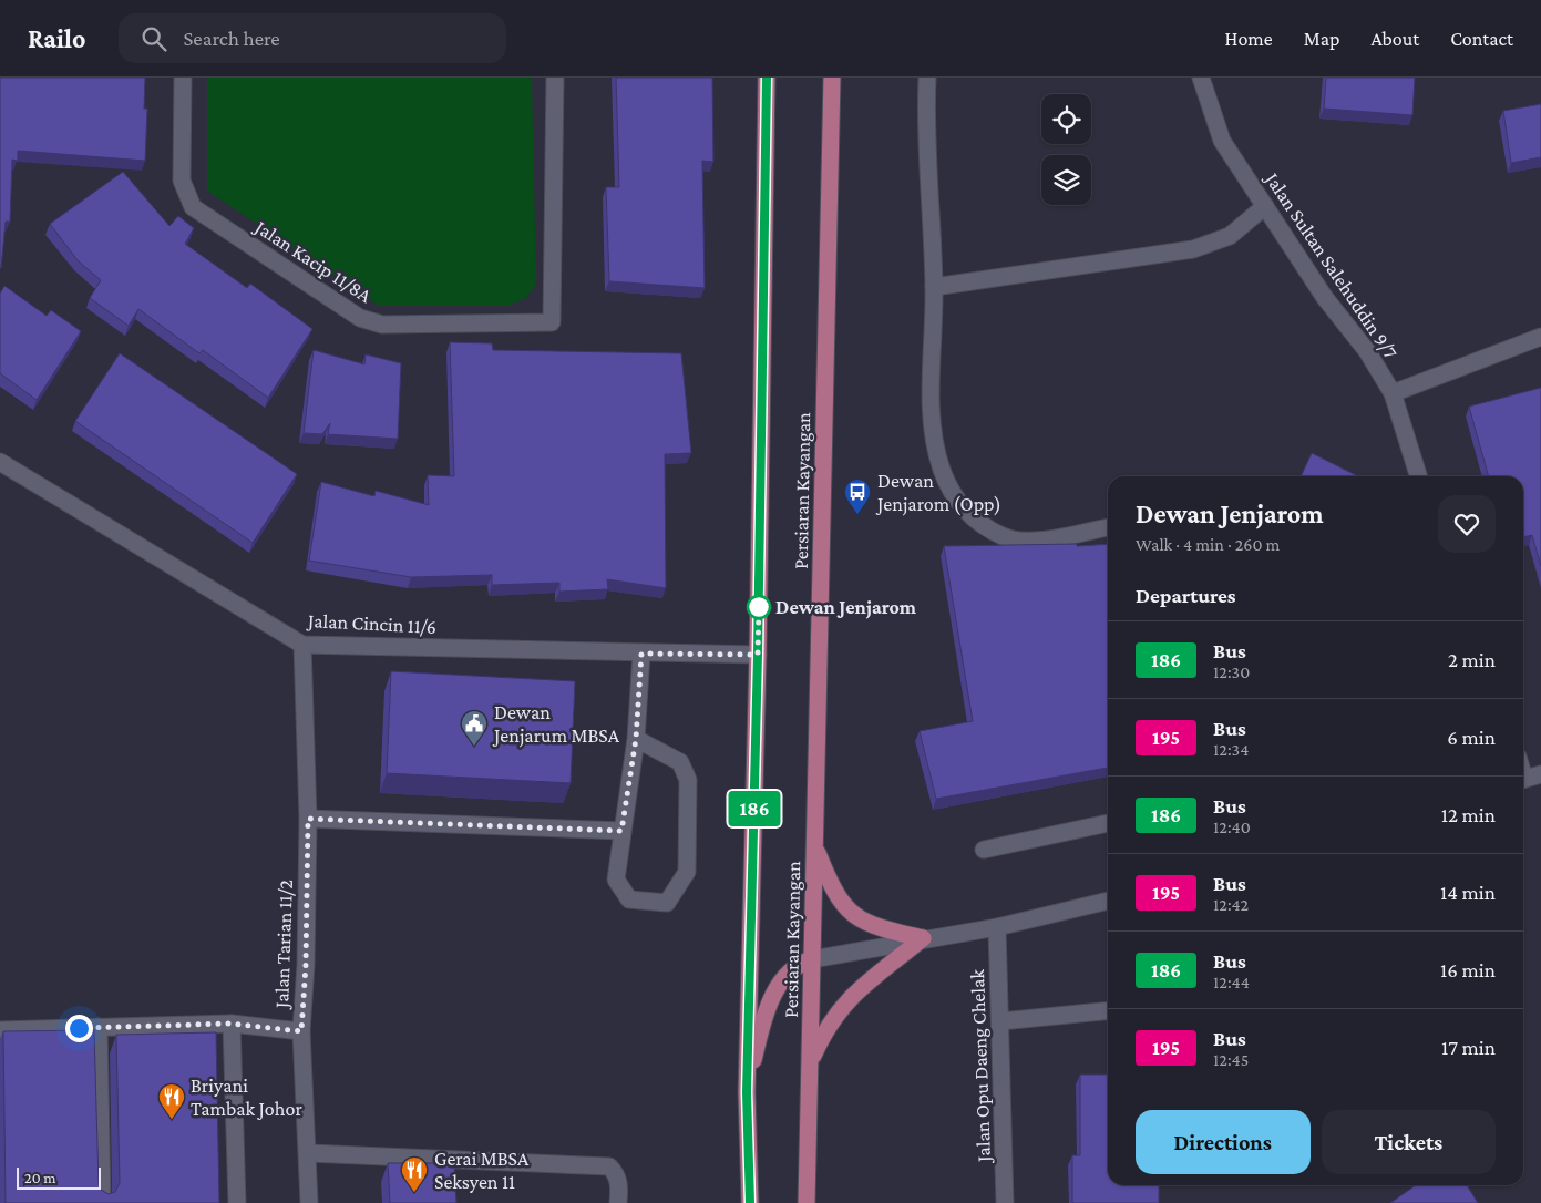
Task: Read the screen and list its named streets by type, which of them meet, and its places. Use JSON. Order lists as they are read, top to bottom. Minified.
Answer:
{"streets":{"main road":["Persiaran Kayangan"],"street":["Jalan Kacip 11/8A","Jalan Sultan Salehuddin 9/7","Jalan Cincin 11/6","Jalan Tarian 11/2","Jalan Opu Daeng Chelak"]},"crossings":[["Persiaran Kayangan","Jalan Cincin 11/6"],["Jalan Cincin 11/6","Jalan Tarian 11/2"]],"places":{"bus stop":["Dewan Jenjarom (Opp)"],"other":["Dewan Jenjarom"],"public building":["Dewan Jenjarum MBSA"],"restaurant":["Briyani Tambak Johor","Gerai MBSA Seksyen 11"]},"lines":["bus line 186"],"scale_bar":"20 m","page":{"header":"Railo","search":"Search here","nav":["Home","Map","About","Contact"],"on_map":"186","heading":[["Dewan Jenjarom","Walk · 4 min · 260 m"],"Departures"],"list":[{"mark":"186","name":"Bus","note":"12:30","value":"2 min"},{"mark":"195","name":"Bus","note":"12:34","value":"6 min"},{"mark":"186","name":"Bus","note":"12:40","value":"12 min"},{"mark":"195","name":"Bus","note":"12:42","value":"14 min"},{"mark":"186","name":"Bus","note":"12:44","value":"16 min"},{"mark":"195","name":"Bus","note":"12:45","value":"17 min"}],"buttons":["Directions","Tickets"],"scale":"20 m"}}
